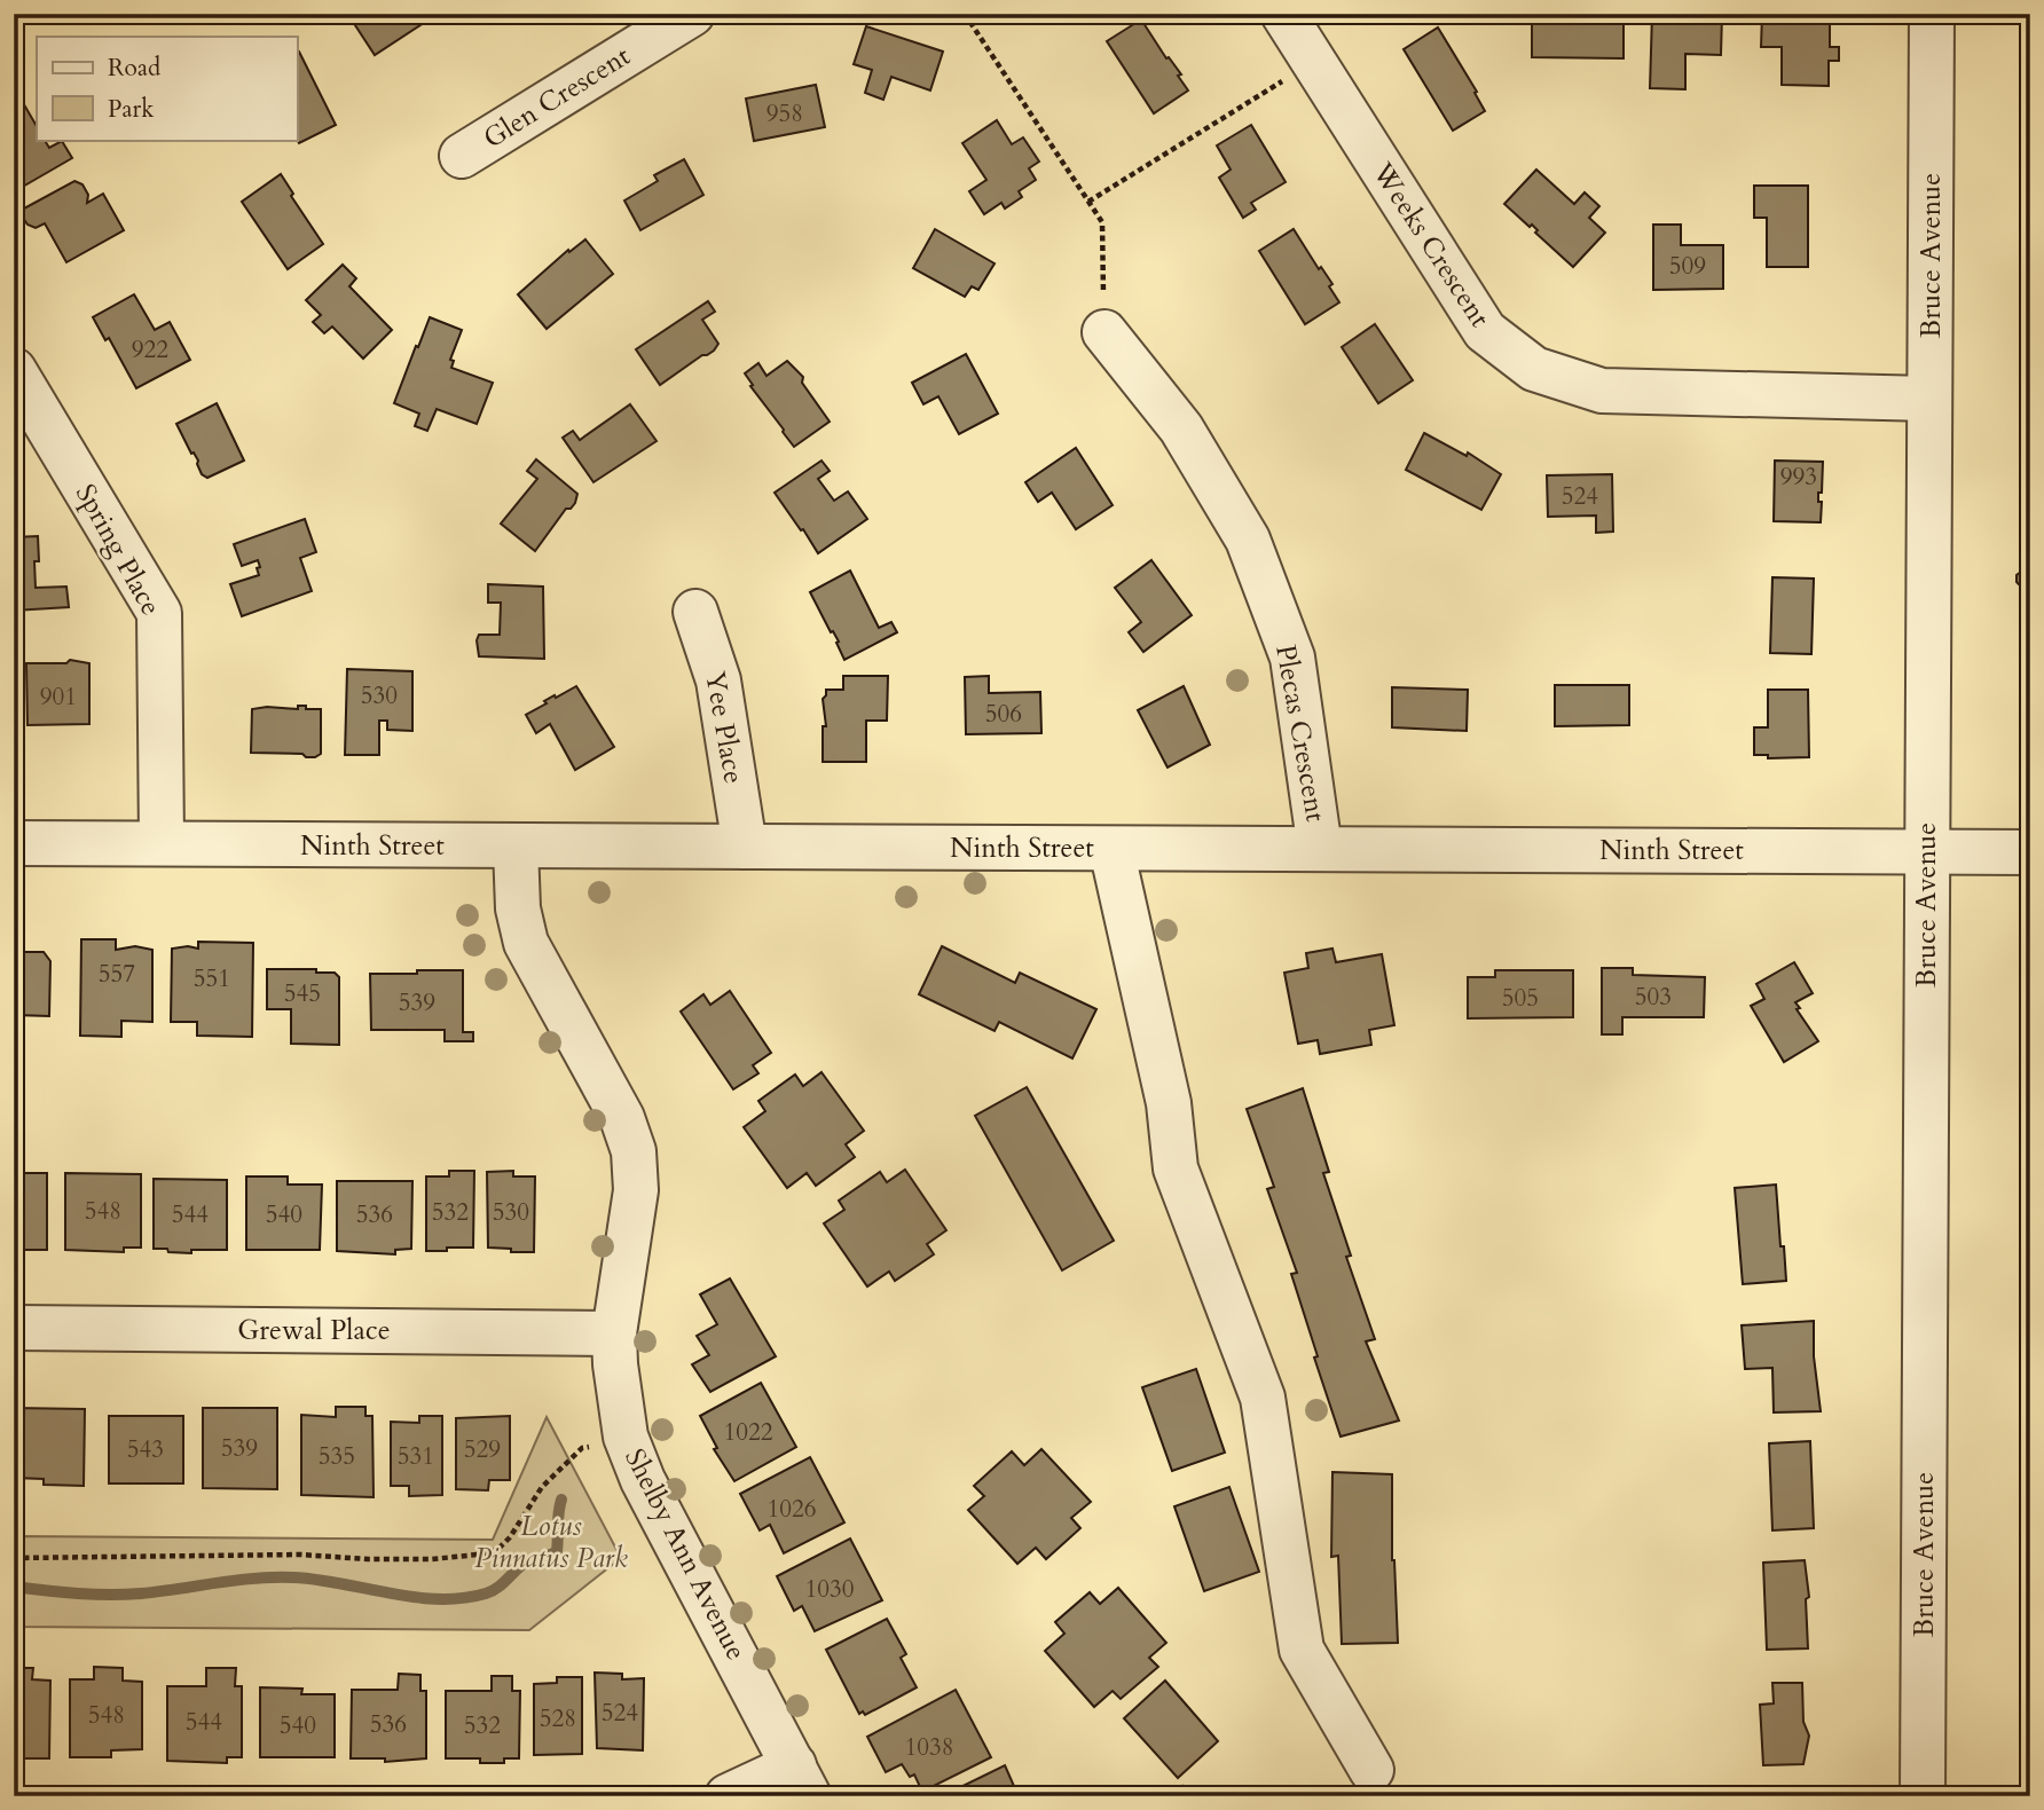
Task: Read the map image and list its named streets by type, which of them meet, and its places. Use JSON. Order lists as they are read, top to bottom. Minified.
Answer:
{"streets":{"street":["Glen Crescent","Weeks Crescent","Bruce Avenue","Spring Place","Yee Place","Plecas Crescent","Ninth Street","Grewal Place","Shelby Ann Avenue"]},"crossings":[["Weeks Crescent","Bruce Avenue"],["Bruce Avenue","Ninth Street"],["Spring Place","Ninth Street"],["Yee Place","Ninth Street"],["Plecas Crescent","Ninth Street"],["Ninth Street","Shelby Ann Avenue"],["Grewal Place","Shelby Ann Avenue"]],"parks":["Lotus Pinnatus Park"],"house_numbers":["958","509","922","993","524","530","901","506","557","551","545","503","505","539","548","532","530","544","540","536","1022","539","543","529","535","531","1026","1030","524","548","528","544","536","540","532","1038"],"legend":["Road","Park"]}
